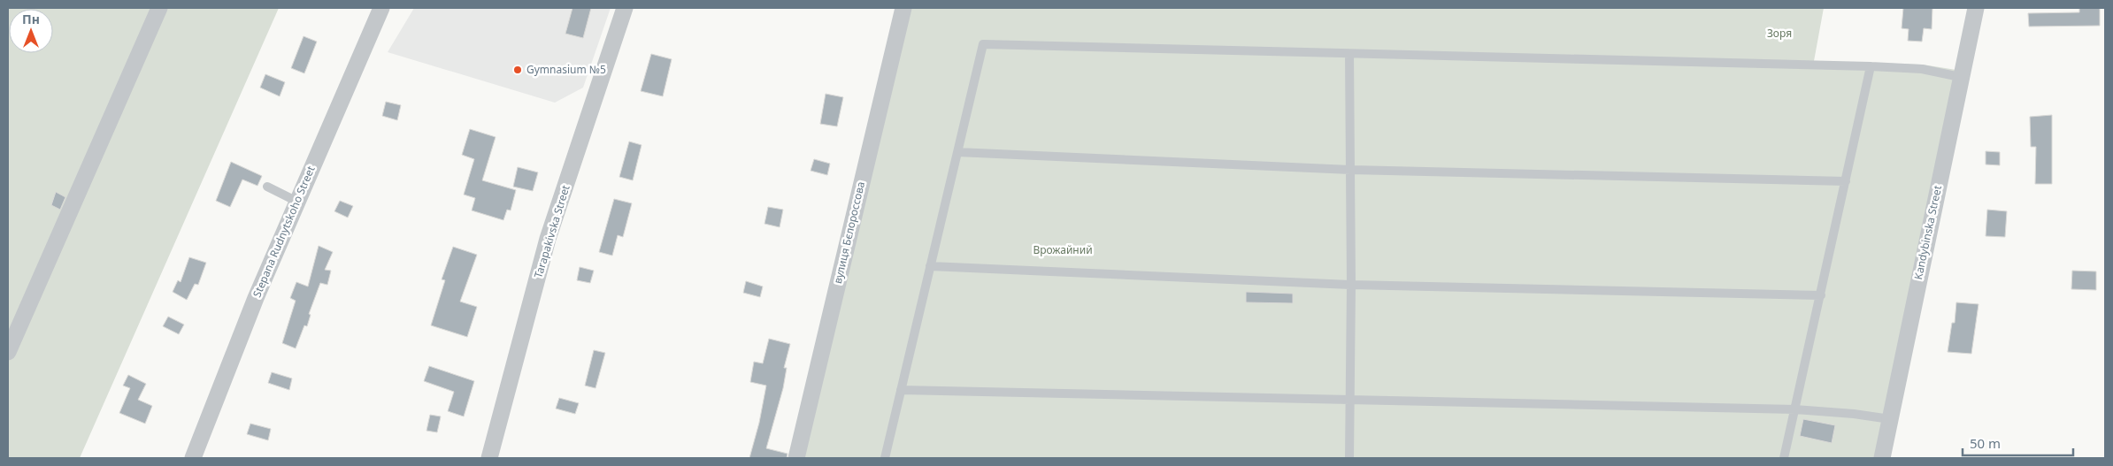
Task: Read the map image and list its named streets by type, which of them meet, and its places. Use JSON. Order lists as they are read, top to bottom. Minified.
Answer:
{"streets":{"street":["Stepana Rudnytskoho Street","Tarapakivska Street","вулиця Бєлороссова","Kandybinska Street"]},"parks":["Зоря","Врожайний"],"places":["Gymnasium №5"],"scale_bar":"50 m","north":"top"}
